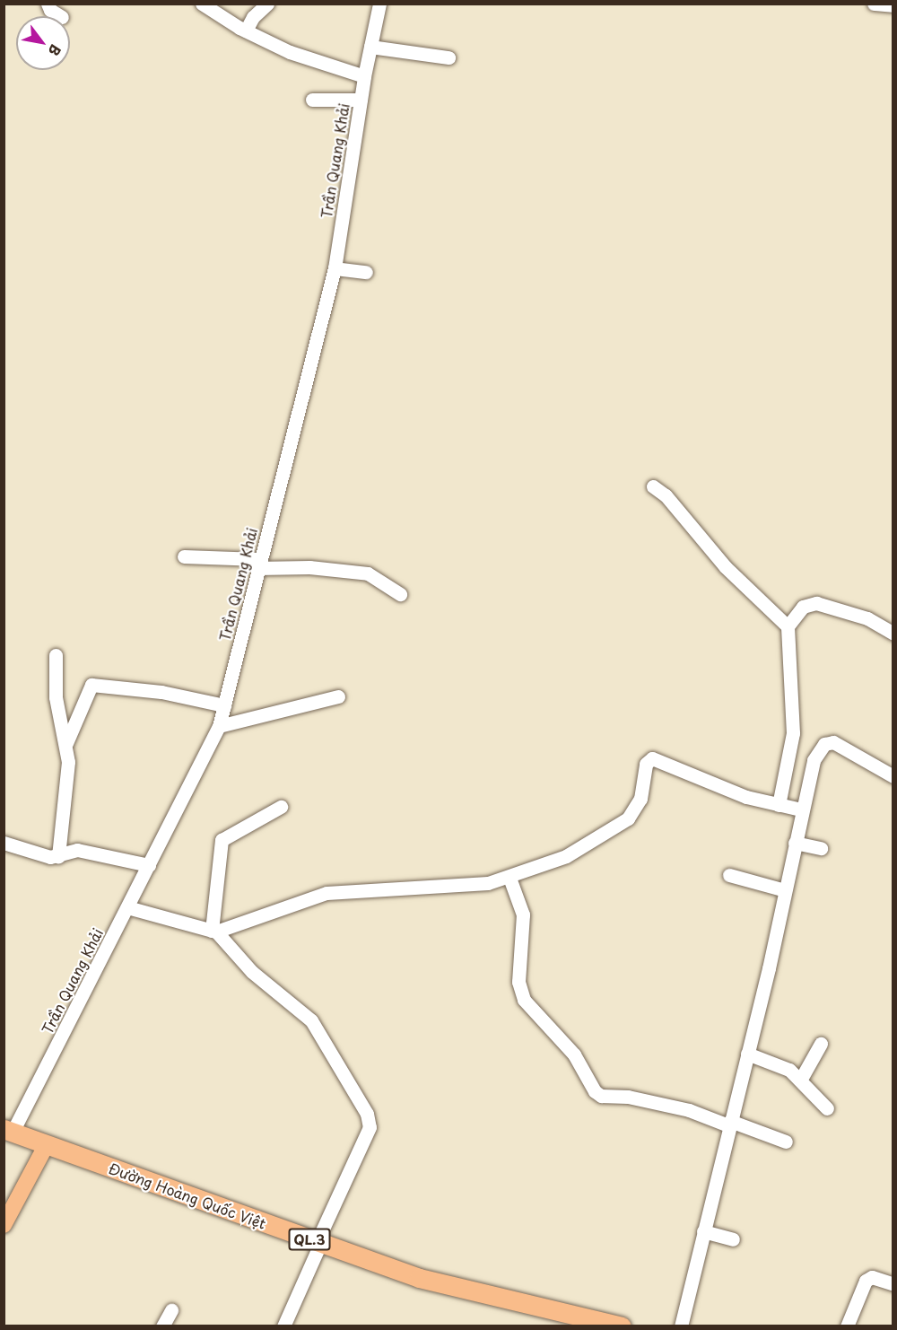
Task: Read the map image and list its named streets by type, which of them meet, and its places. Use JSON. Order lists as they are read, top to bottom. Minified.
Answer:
{"streets":{"highway":["Đường Hoàng Quốc Việt","QL.3"],"street":["Trần Quang Khải"]},"crossings":[["Trần Quang Khải","Đường Hoàng Quốc Việt"]],"north":"bottom right"}
